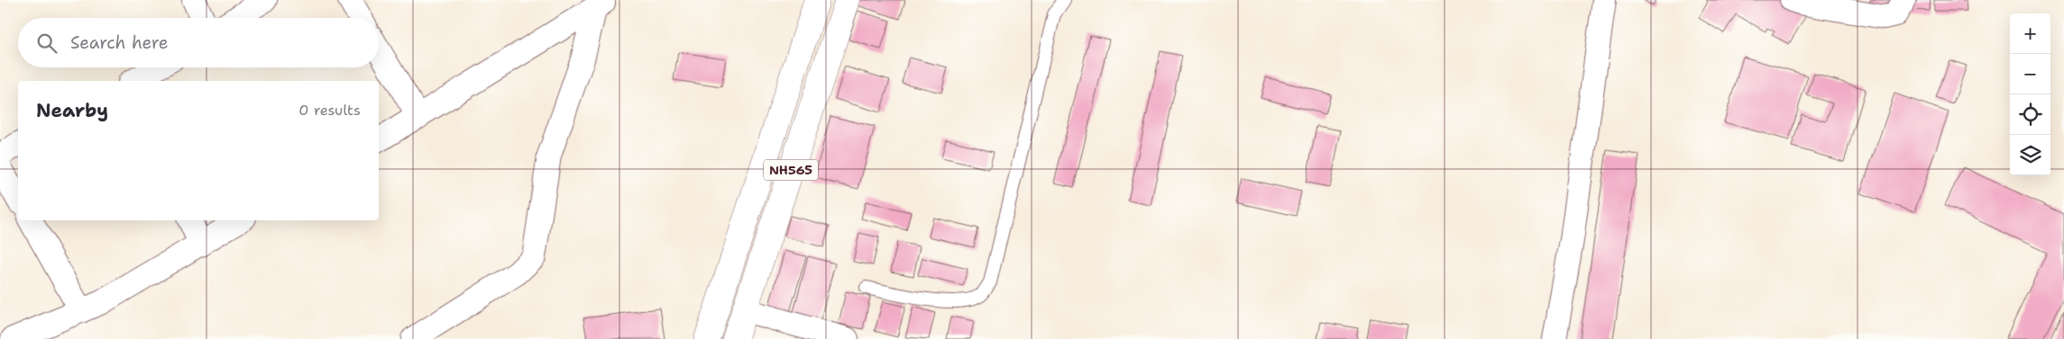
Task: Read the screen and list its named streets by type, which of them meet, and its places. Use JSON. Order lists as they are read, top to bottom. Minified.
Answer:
{"streets":{"highway":["NH565"]},"page":{"map_buttons":["+","−"],"search":"Search here","heading":["Nearby","0 results"]}}
